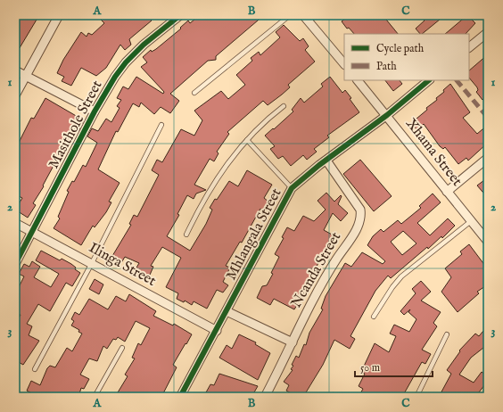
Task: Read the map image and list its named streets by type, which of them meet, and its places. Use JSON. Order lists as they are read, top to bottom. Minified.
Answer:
{"streets":{"street":["Masithole Street","Xhama Street","Mhlangala Street","Ilinga Street","Ncanda Street"]},"crossings":[["Masithole Street","Ilinga Street"],["Xhama Street","Mhlangala Street"],["Mhlangala Street","Ilinga Street"],["Mhlangala Street","Ncanda Street"]],"legend":["Cycle path","Path"],"scale_bar":"50 m","grid":{"columns":["A","B","C"],"rows":["1","2","3"]}}
